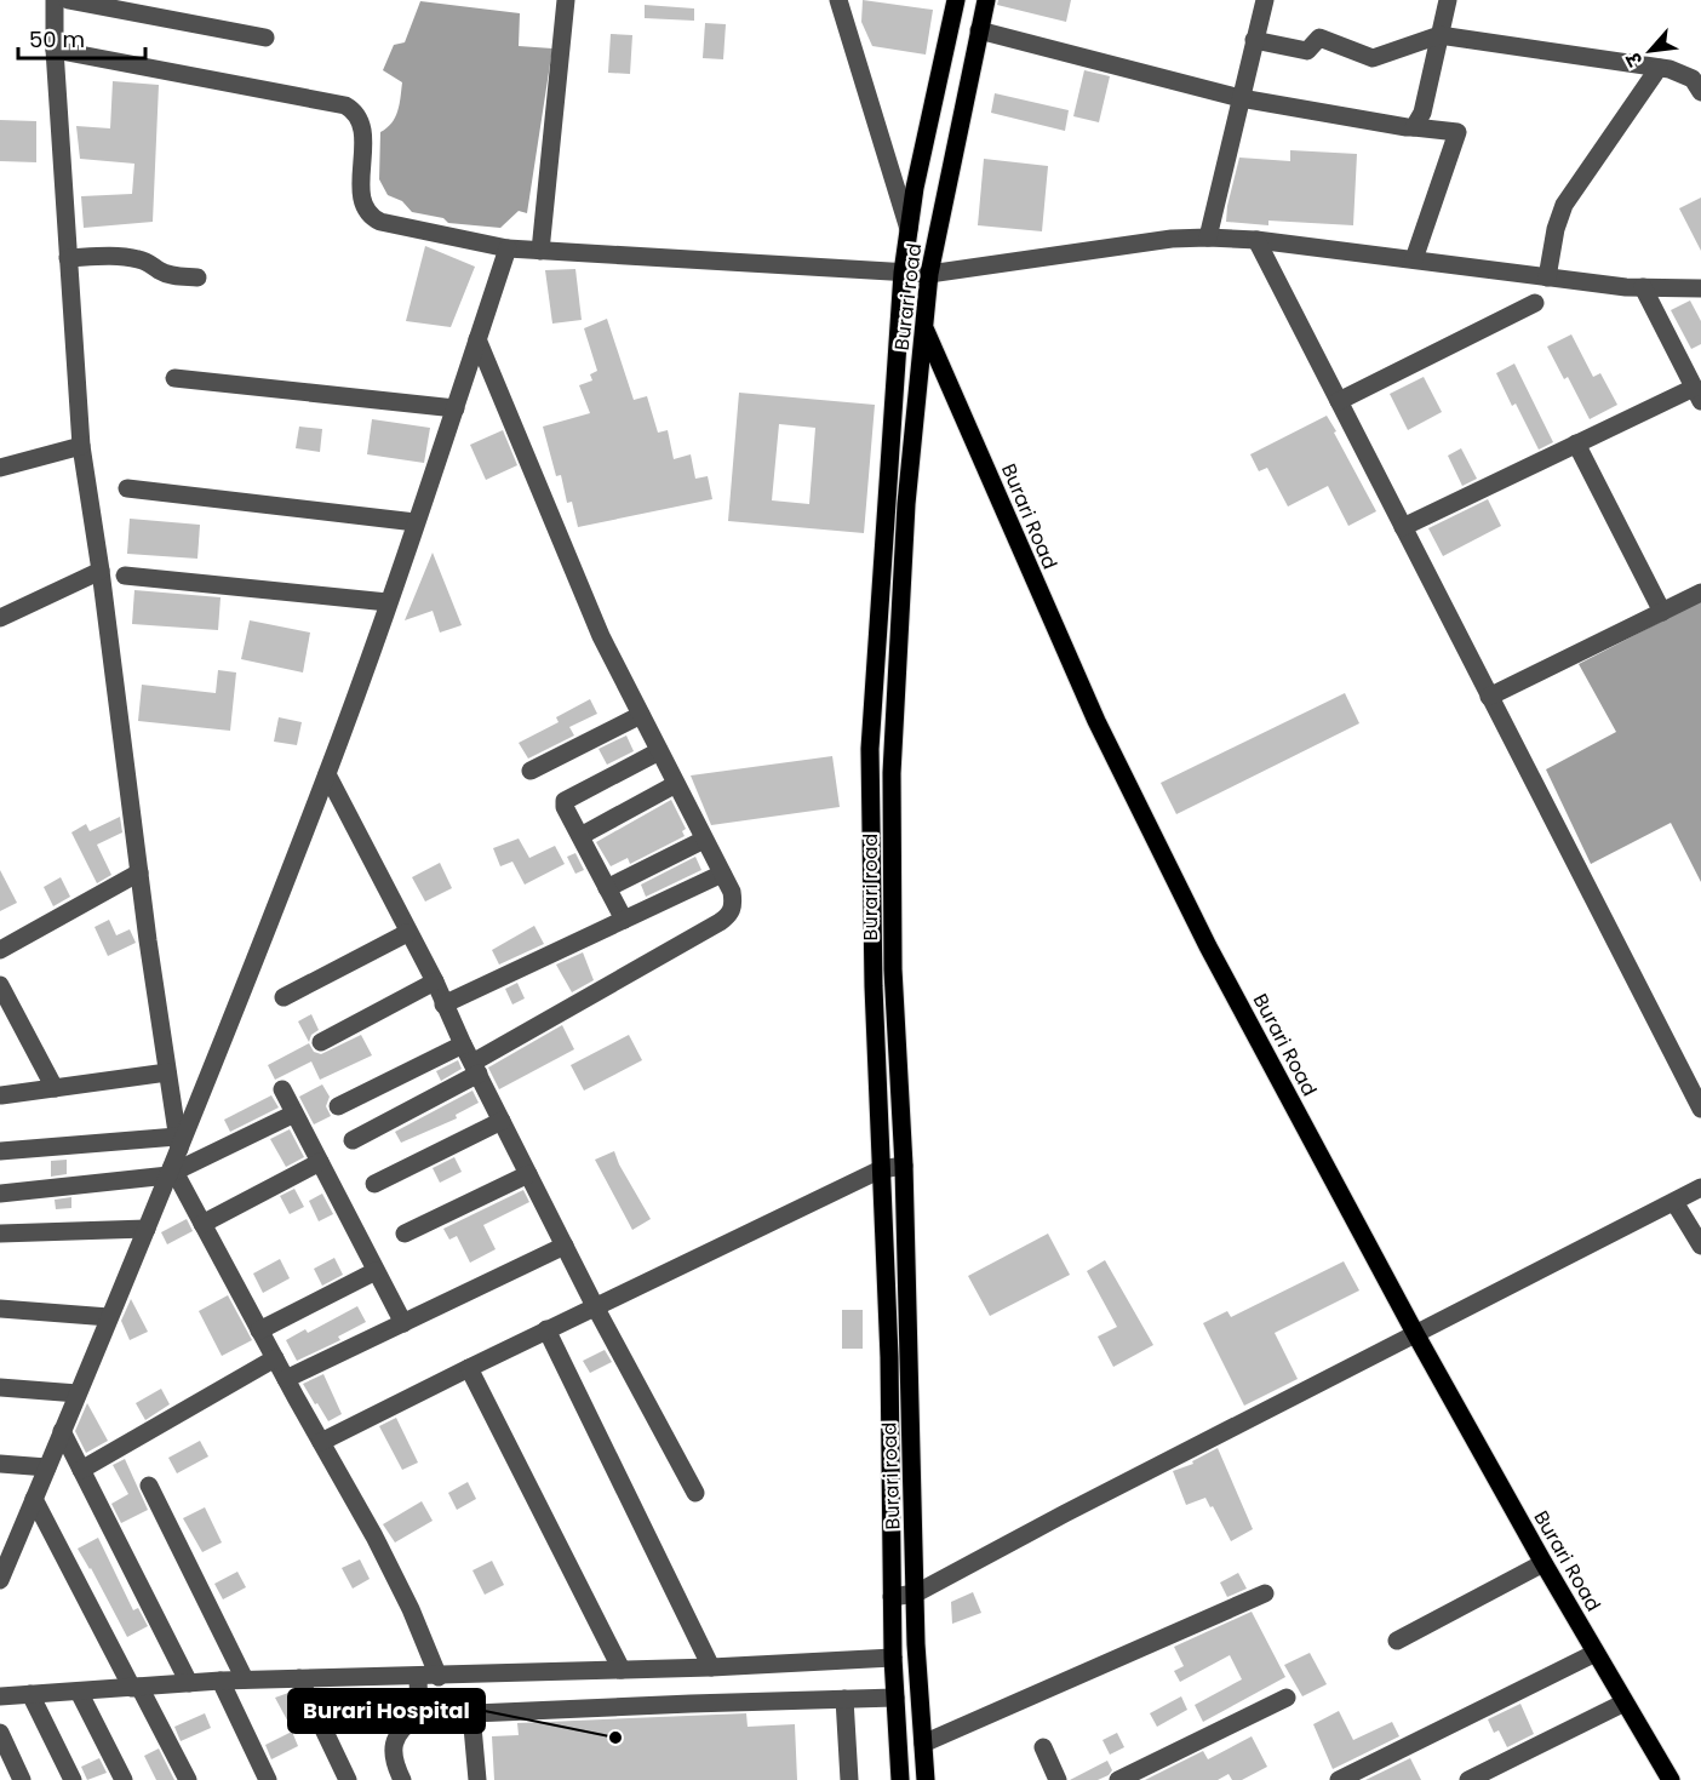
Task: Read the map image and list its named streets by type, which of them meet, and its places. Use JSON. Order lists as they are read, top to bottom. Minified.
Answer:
{"streets":{"main road":["Burari road","Burari Road"]},"crossings":[["Burari road","Burari Road"]],"places":["Burari Hospital"],"scale_bar":"50 m","north":"bottom left"}
